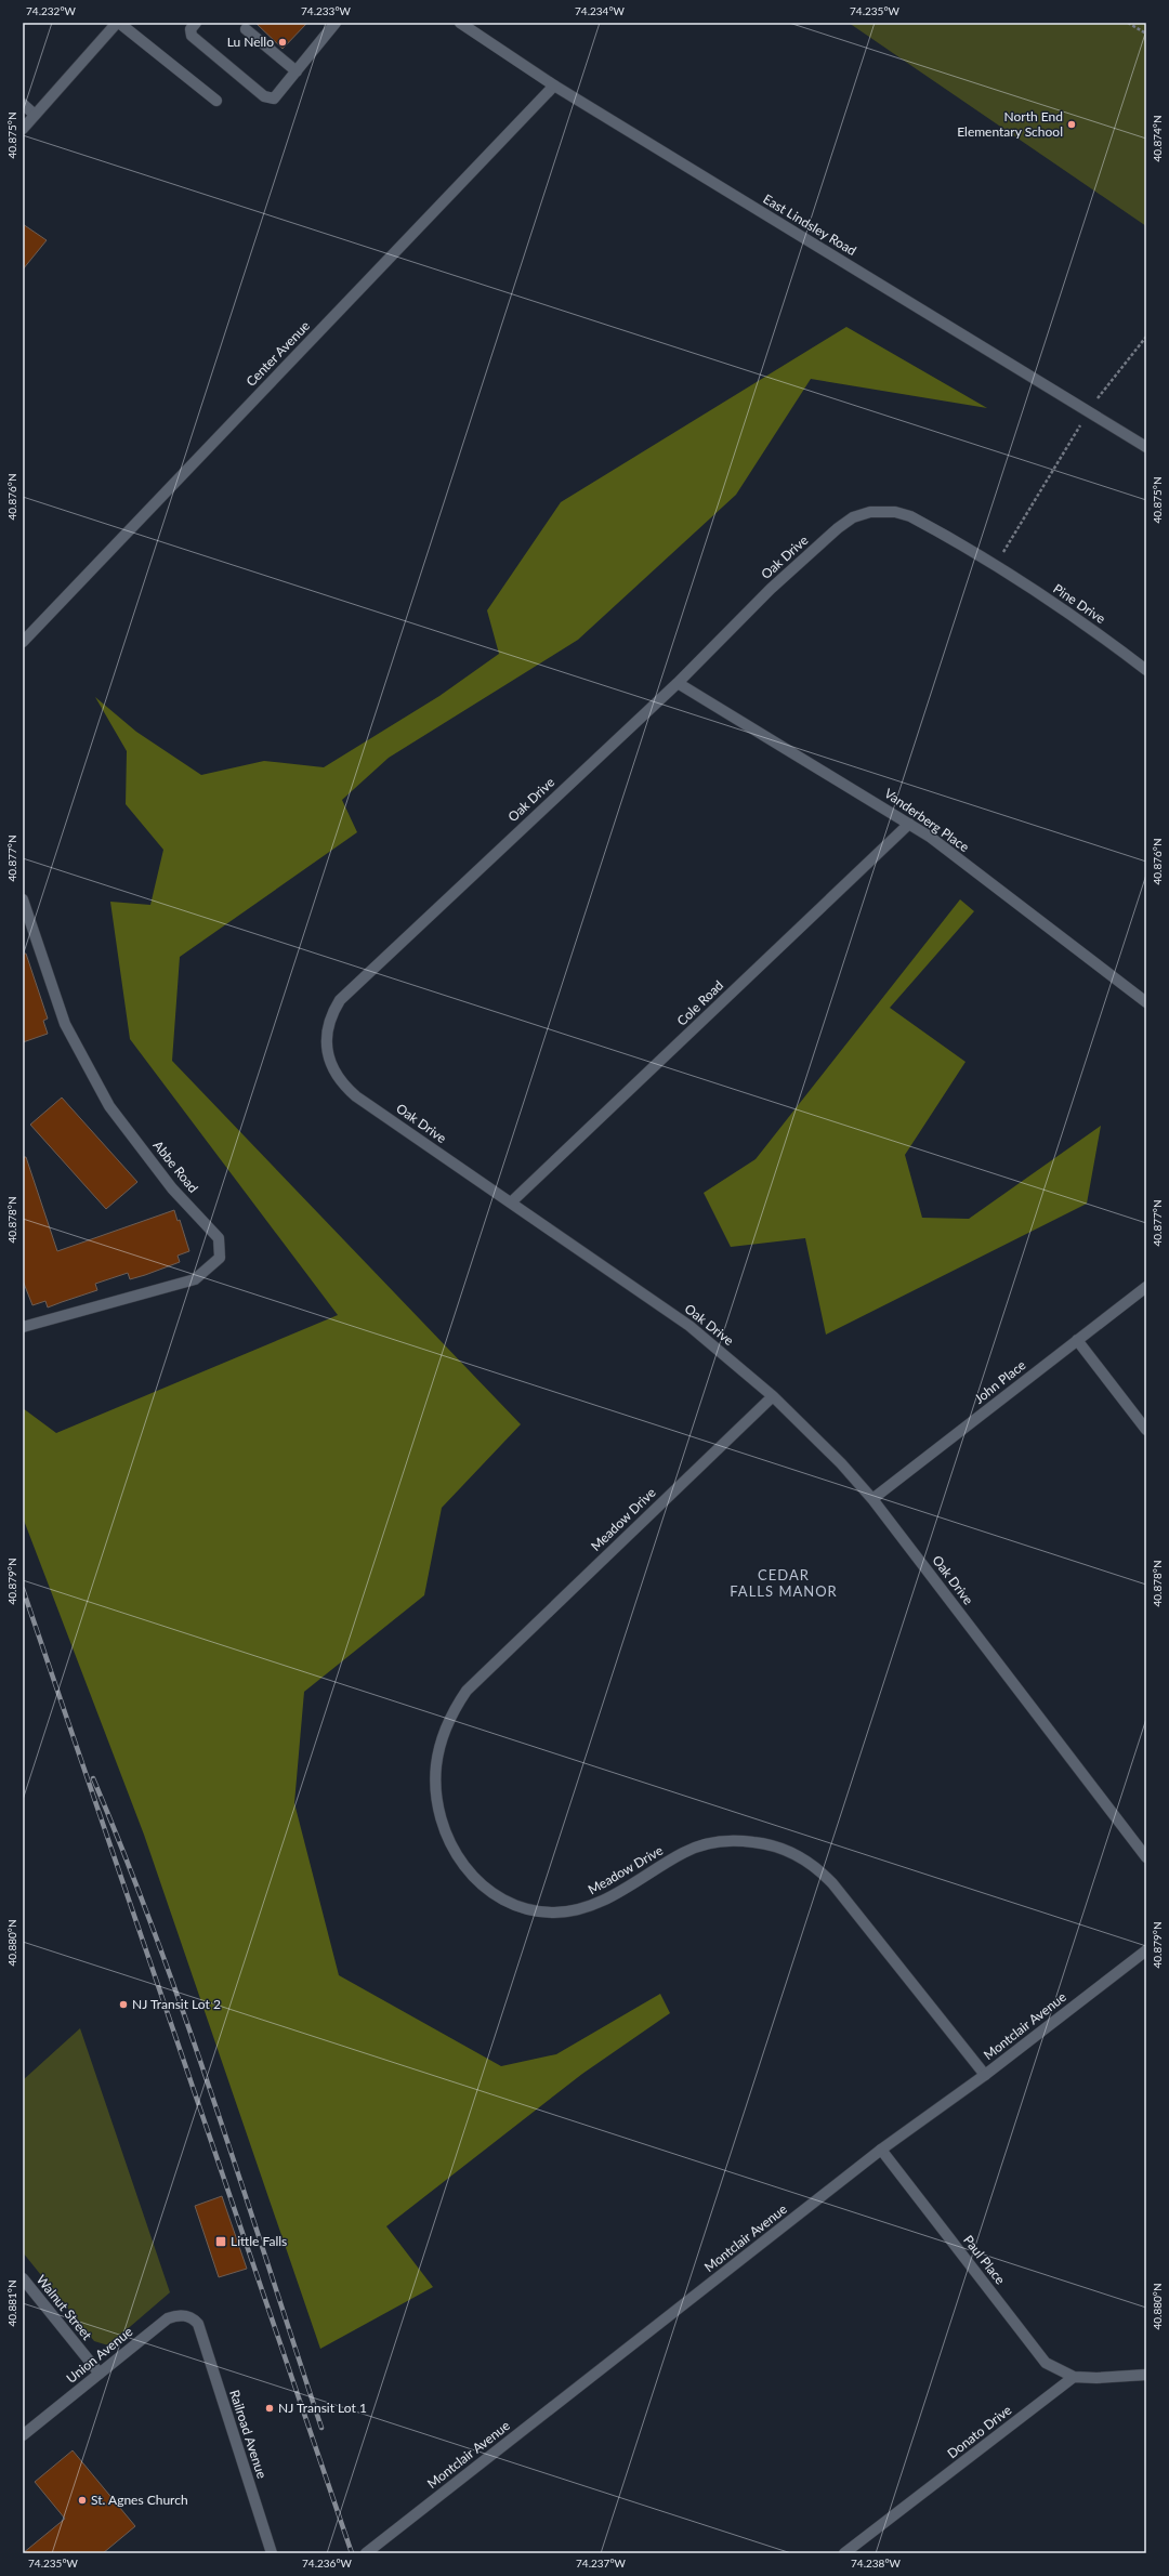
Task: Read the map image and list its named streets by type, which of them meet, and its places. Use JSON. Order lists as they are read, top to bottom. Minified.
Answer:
{"streets":{"street":["East Lindsley Road","Center Avenue","Oak Drive","Pine Drive","Vanderberg Place","Cole Road","Abbe Road","John Place","Meadow Drive","Montclair Avenue","Paul Place","Walnut Street","Union Avenue","Donato Drive","Railroad Avenue"]},"crossings":[["East Lindsley Road","Center Avenue"],["Oak Drive","Pine Drive"],["Oak Drive","Vanderberg Place"],["Oak Drive","Cole Road"],["Oak Drive","John Place"],["Oak Drive","Meadow Drive"],["Vanderberg Place","Cole Road"],["Meadow Drive","Montclair Avenue"],["Montclair Avenue","Paul Place"],["Paul Place","Donato Drive"],["Walnut Street","Union Avenue"],["Union Avenue","Railroad Avenue"]],"districts":["CEDAR FALLS MANOR"],"places":{"other":["Lu Nello","North End Elementary School","NJ Transit Lot 2","NJ Transit Lot 1","St. Agnes Church"],"transit":["Little Falls"]},"coordinates":["74.232°W","74.233°W","74.234°W","74.235°W","40.875°N","40.874°N","40.876°N","40.877°N","40.878°N","40.879°N","40.880°N","40.881°N","74.236°W","74.237°W","74.238°W"]}
